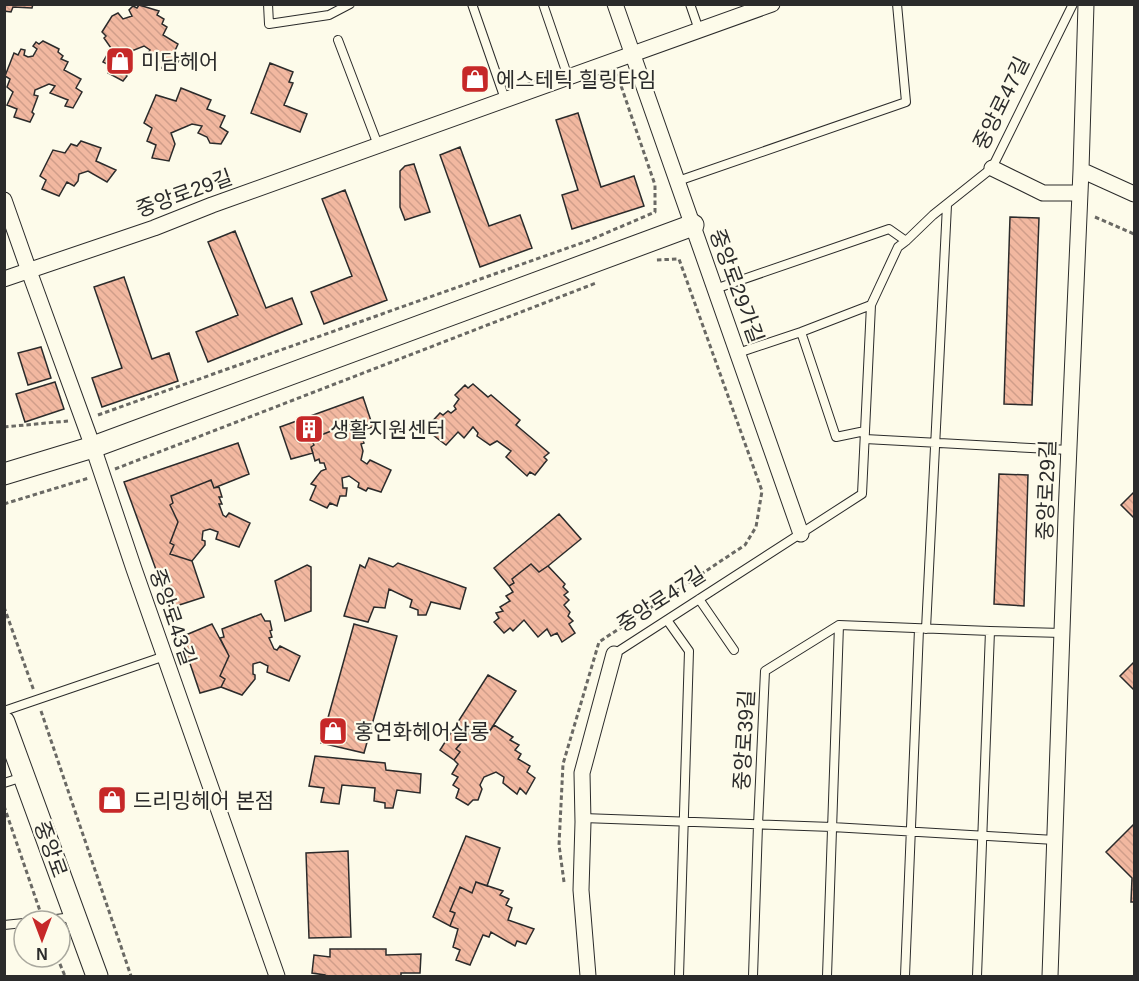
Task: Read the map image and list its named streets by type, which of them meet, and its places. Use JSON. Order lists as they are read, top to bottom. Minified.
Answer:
{"streets":{"street":["중앙로47길","중앙로29길","중앙로29가길","중앙로43길","중앙로"],"lane":["중앙로39길"]},"crossings":[["중앙로47길","중앙로29가길"],["중앙로29길","중앙로29가길"],["중앙로29길","중앙로43길"]],"places":{"shop":["미담헤어","에스테틱 힐링타임","홍연화헤어살롱","드리밍헤어 본점"],"building":["생활지원센터"]},"north":"bottom"}
